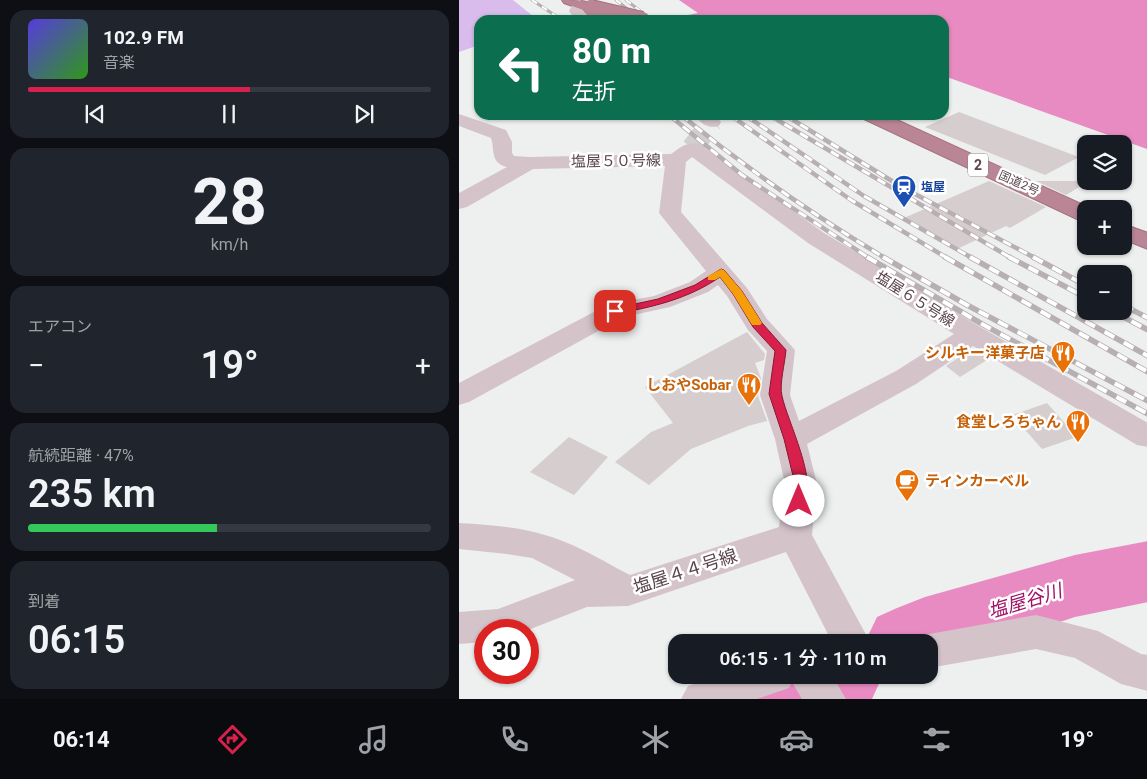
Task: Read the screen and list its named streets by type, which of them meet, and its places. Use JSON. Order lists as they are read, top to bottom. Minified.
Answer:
{"streets":{"highway":["2","国道2号"],"street":["塩屋５０号線","塩屋６５号線","塩屋４４号線"]},"crossings":[["塩屋５０号線","塩屋６５号線"],["塩屋５０号線","塩屋４４号線"]],"water":["塩屋谷川"],"places":{"station":["塩屋"],"restaurant":["シルキー洋菓子店","しおやSobar","食堂しろちゃん"],"cafe":["ティンカーベル"]},"page":{"turn":["80 m","左折"],"song":["102.9 FM","音楽"],"map_buttons":["+","−"],"tile":[["28","km/h"],"エアコン",["航続距離 · 47%","235 km"],["到着","06:15"]],"heat":["−","19°","+"],"limit":"30","trip":"06:15 · 1 分 · 110 m","tabs":["06:14","19°"]}}
